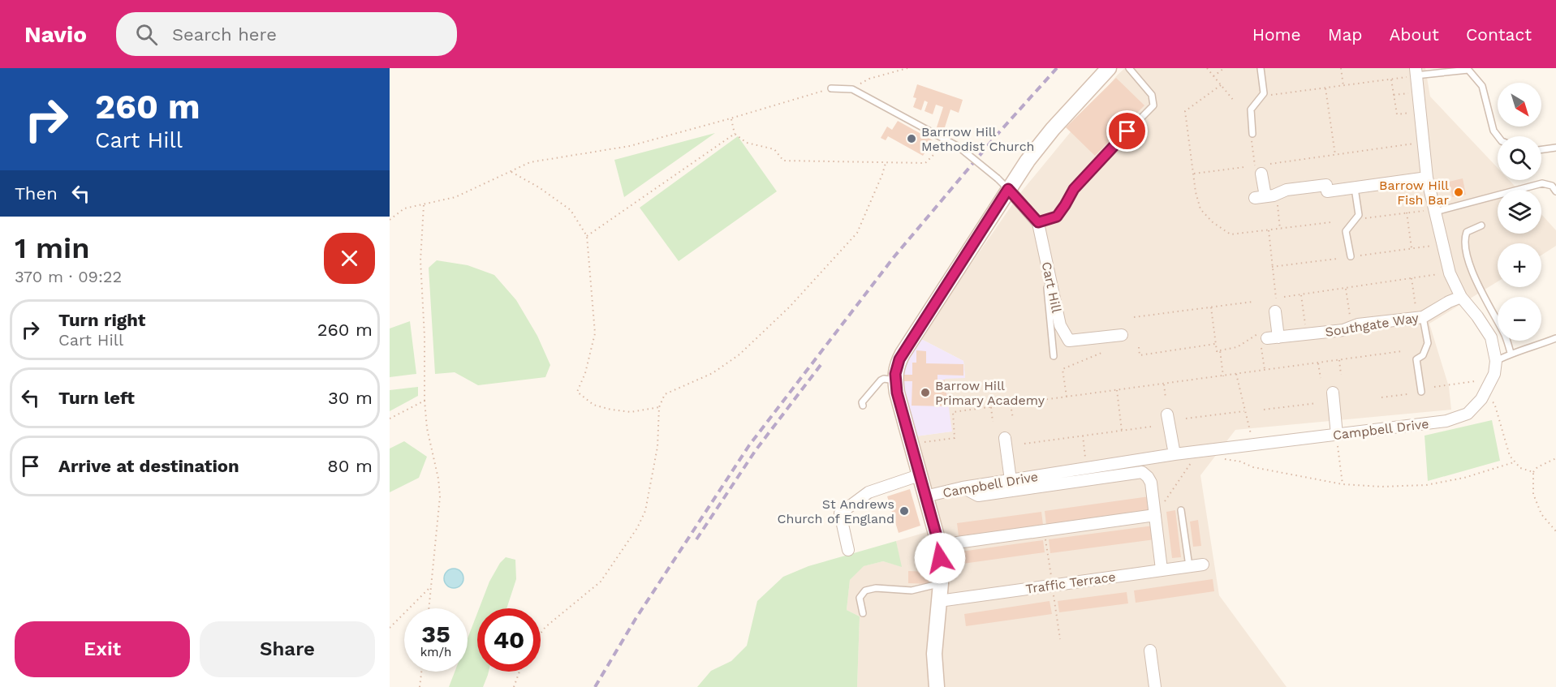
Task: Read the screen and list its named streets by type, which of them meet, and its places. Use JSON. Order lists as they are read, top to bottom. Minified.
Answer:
{"streets":{"street":["Cart Hill","Southgate Way","Campbell Drive","Traffic Terrace"]},"crossings":[["Southgate Way","Campbell Drive"]],"places":["Barrrow Hill Methodist Church","Barrow Hill Fish Bar","Barrow Hill Primary Academy","St Andrews Church of England"],"north":"bottom right","page":{"header":"Navio","search":"Search here","nav":["Home","Map","About","Contact"],"turn":["260 m","Cart Hill"],"map_buttons":["+","−"],"then":"Then","heading":["1 min","370 m · 09:22"],"list":[{"name":"Turn right","note":"Cart Hill","value":"260 m"},{"name":"Turn left","value":"30 m"},{"name":"Arrive at destination","value":"80 m"}],"speed":"35 km/h","limit":"40","buttons":["Exit","Share"]}}
